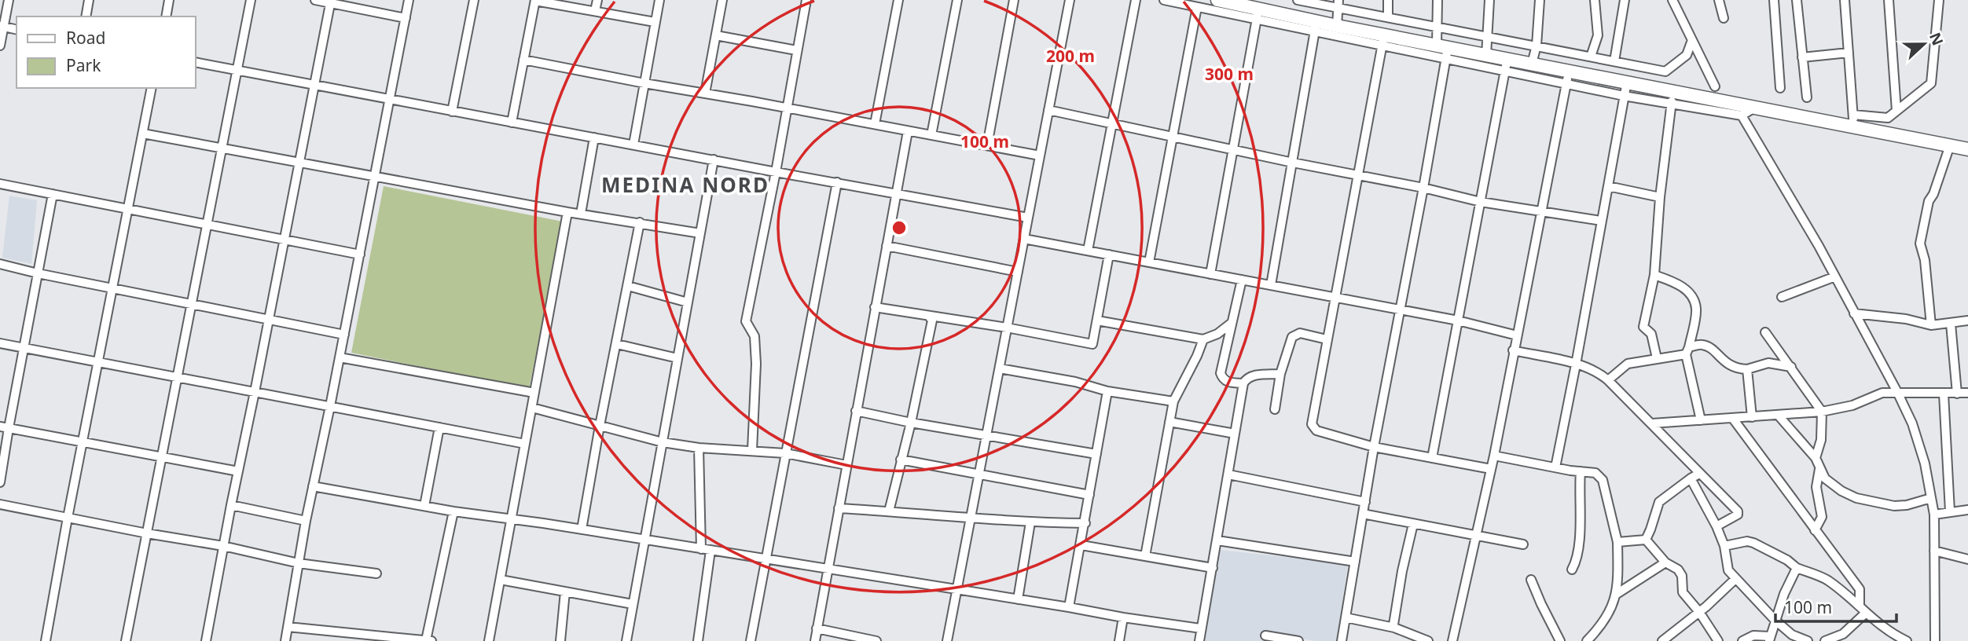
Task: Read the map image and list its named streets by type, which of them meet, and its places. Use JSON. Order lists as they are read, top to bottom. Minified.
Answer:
{"districts":["MEDINA NORD"],"legend":["Road","Park"],"scale_bar":"100 m","north":"right","rings":["200 m","300 m","100 m"]}
